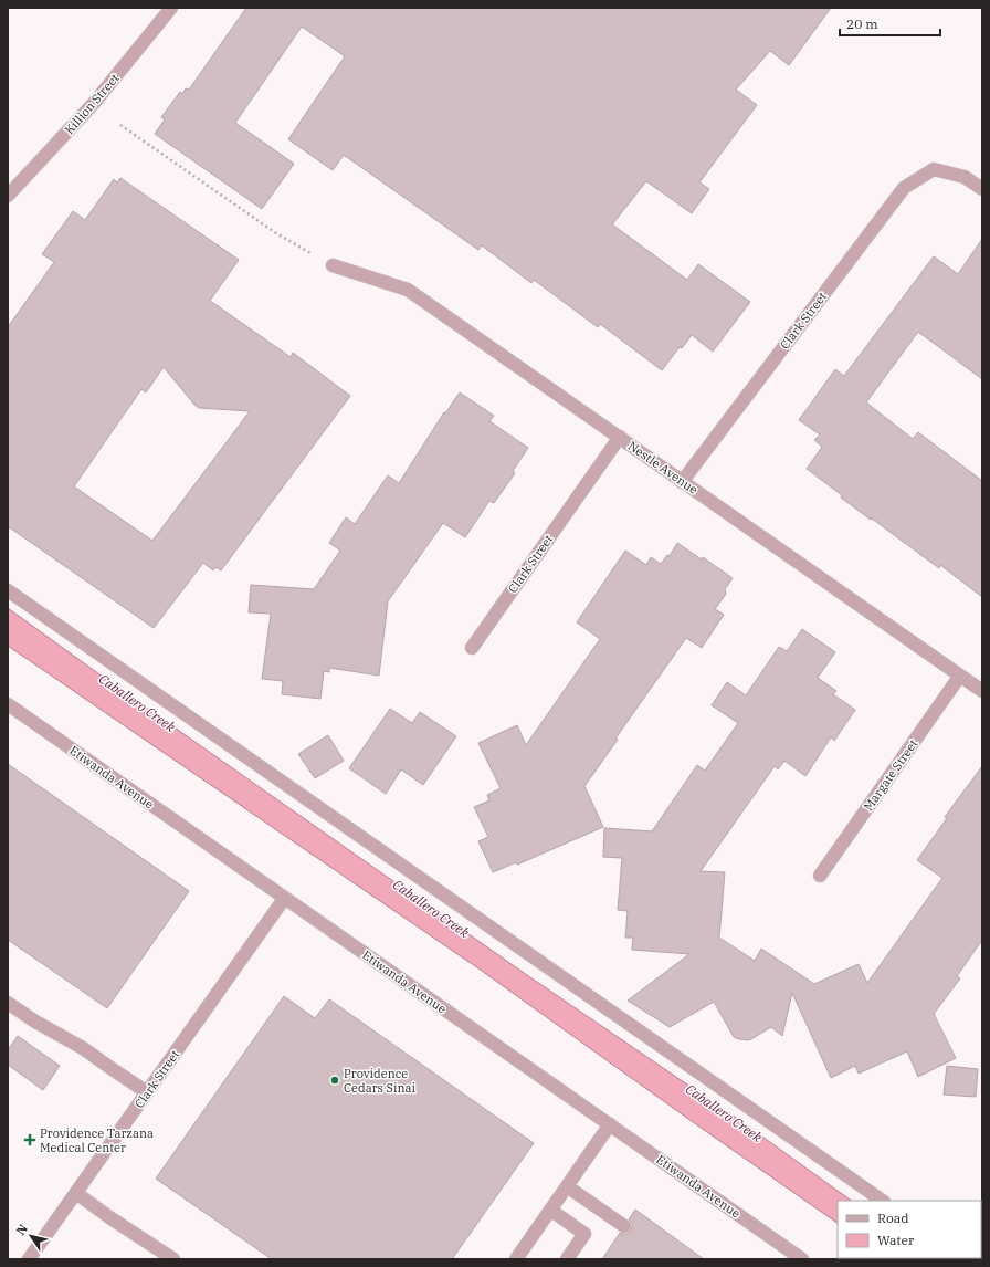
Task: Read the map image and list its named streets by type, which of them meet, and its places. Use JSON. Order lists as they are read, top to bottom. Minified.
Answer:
{"streets":{"street":["Killion Street","Clark Street","Nestle Avenue","Margate Street","Etiwanda Avenue"]},"crossings":[["Clark Street","Nestle Avenue"],["Clark Street","Etiwanda Avenue"],["Nestle Avenue","Margate Street"]],"water":["Caballero Creek"],"places":{"other":["Providence Cedars Sinai"],"health":["Providence Tarzana Medical Center"]},"legend":["Road","Water"],"scale_bar":"20 m","north":"top left"}
